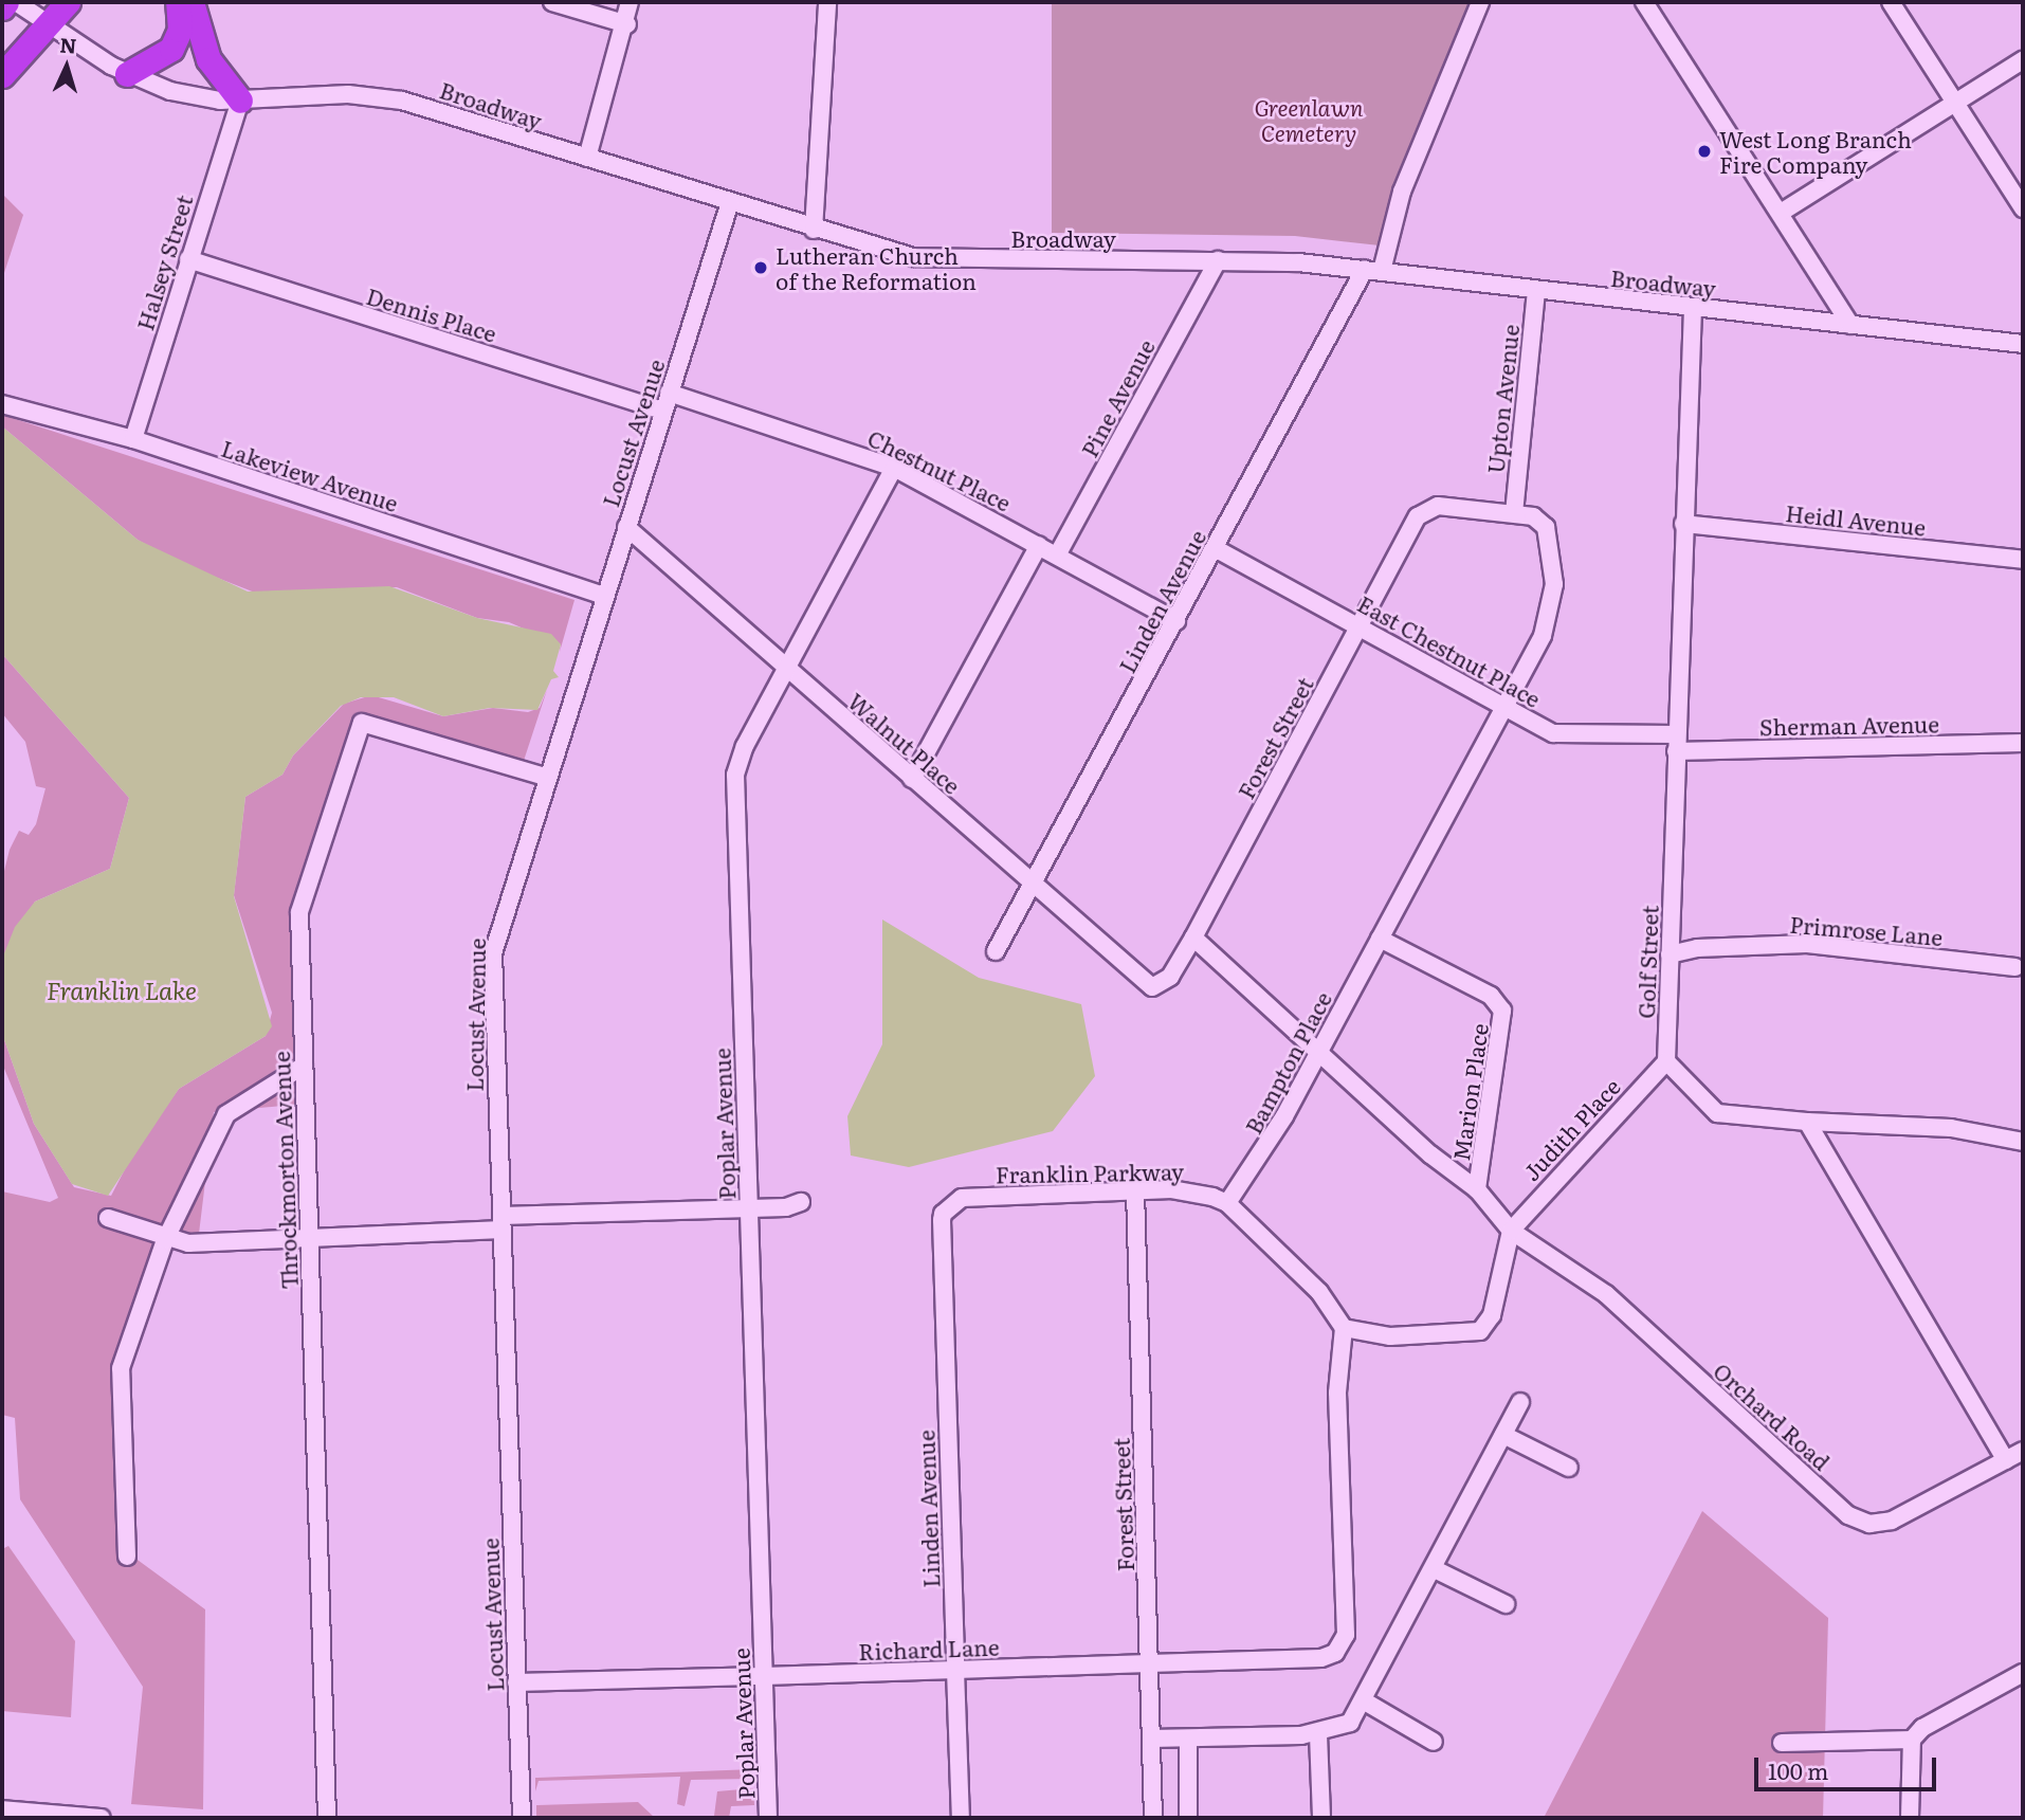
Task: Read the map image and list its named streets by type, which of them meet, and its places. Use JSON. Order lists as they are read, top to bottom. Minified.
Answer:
{"streets":{"street":["Broadway","Halsey Street","Dennis Place","Pine Avenue","Upton Avenue","Locust Avenue","Chestnut Place","Lakeview Avenue","Heidl Avenue","Linden Avenue","East Chestnut Place","Sherman Avenue","Forest Street","Walnut Place","Primrose Lane","Golf Street","Bampton Place","Marion Place","Poplar Avenue","Judith Place","Throckmorton Avenue","Franklin Parkway","Orchard Road","Richard Lane"]},"crossings":[["Broadway","Halsey Street"],["Broadway","Pine Avenue"],["Broadway","Upton Avenue"],["Broadway","Locust Avenue"],["Broadway","Linden Avenue"],["Broadway","Golf Street"],["Halsey Street","Dennis Place"],["Halsey Street","Lakeview Avenue"],["Dennis Place","Locust Avenue"],["Pine Avenue","Chestnut Place"],["Upton Avenue","Forest Street"],["Upton Avenue","Bampton Place"],["Locust Avenue","Chestnut Place"],["Locust Avenue","Lakeview Avenue"],["Locust Avenue","Walnut Place"],["Locust Avenue","Throckmorton Avenue"],["Locust Avenue","Richard Lane"],["Chestnut Place","Linden Avenue"],["Chestnut Place","Poplar Avenue"],["Heidl Avenue","Golf Street"],["Linden Avenue","East Chestnut Place"],["Linden Avenue","Walnut Place"],["Linden Avenue","Franklin Parkway"],["Linden Avenue","Richard Lane"],["East Chestnut Place","Sherman Avenue"],["East Chestnut Place","Forest Street"],["East Chestnut Place","Golf Street"],["East Chestnut Place","Bampton Place"],["Sherman Avenue","Golf Street"],["Forest Street","Walnut Place"],["Forest Street","Bampton Place"],["Forest Street","Franklin Parkway"],["Forest Street","Orchard Road"],["Forest Street","Richard Lane"],["Walnut Place","Poplar Avenue"],["Primrose Lane","Golf Street"],["Golf Street","Judith Place"],["Bampton Place","Marion Place"],["Bampton Place","Franklin Parkway"],["Bampton Place","Orchard Road"],["Marion Place","Orchard Road"],["Poplar Avenue","Richard Lane"],["Judith Place","Orchard Road"]],"water":["Franklin Lake"],"parks":["Greenlawn Cemetery"],"places":["West Long Branch Fire Company","Lutheran Church of the Reformation"],"scale_bar":"100 m","north":"top"}
